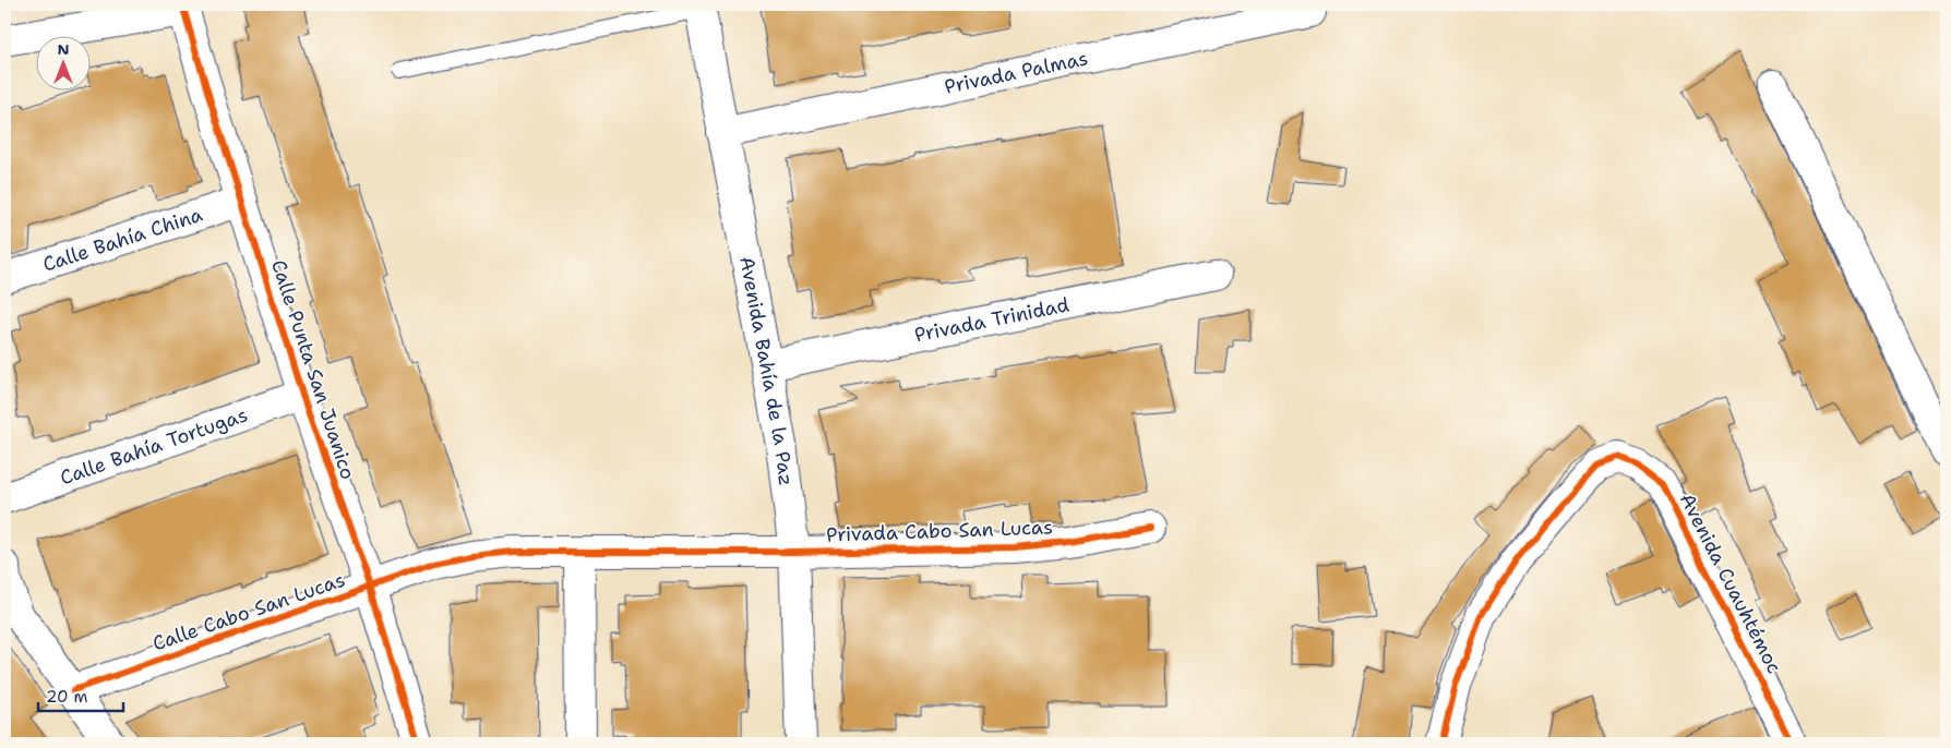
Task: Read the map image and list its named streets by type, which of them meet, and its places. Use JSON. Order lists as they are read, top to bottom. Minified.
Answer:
{"streets":{"street":["Privada Palmas","Calle Bahía China","Privada Trinidad","Calle Punta San Juanico","Avenida Bahía de la Paz","Calle Bahía Tortugas","Privada Cabo San Lucas","Avenida Cuauhtémoc","Calle Cabo San Lucas"]},"crossings":[["Privada Palmas","Avenida Bahía de la Paz"],["Calle Bahía China","Calle Punta San Juanico"],["Privada Trinidad","Avenida Bahía de la Paz"],["Calle Punta San Juanico","Calle Bahía Tortugas"],["Calle Punta San Juanico","Calle Cabo San Lucas"],["Avenida Bahía de la Paz","Privada Cabo San Lucas"],["Avenida Bahía de la Paz","Calle Cabo San Lucas"],["Privada Cabo San Lucas","Calle Cabo San Lucas"]],"scale_bar":"20 m","north":"top"}
